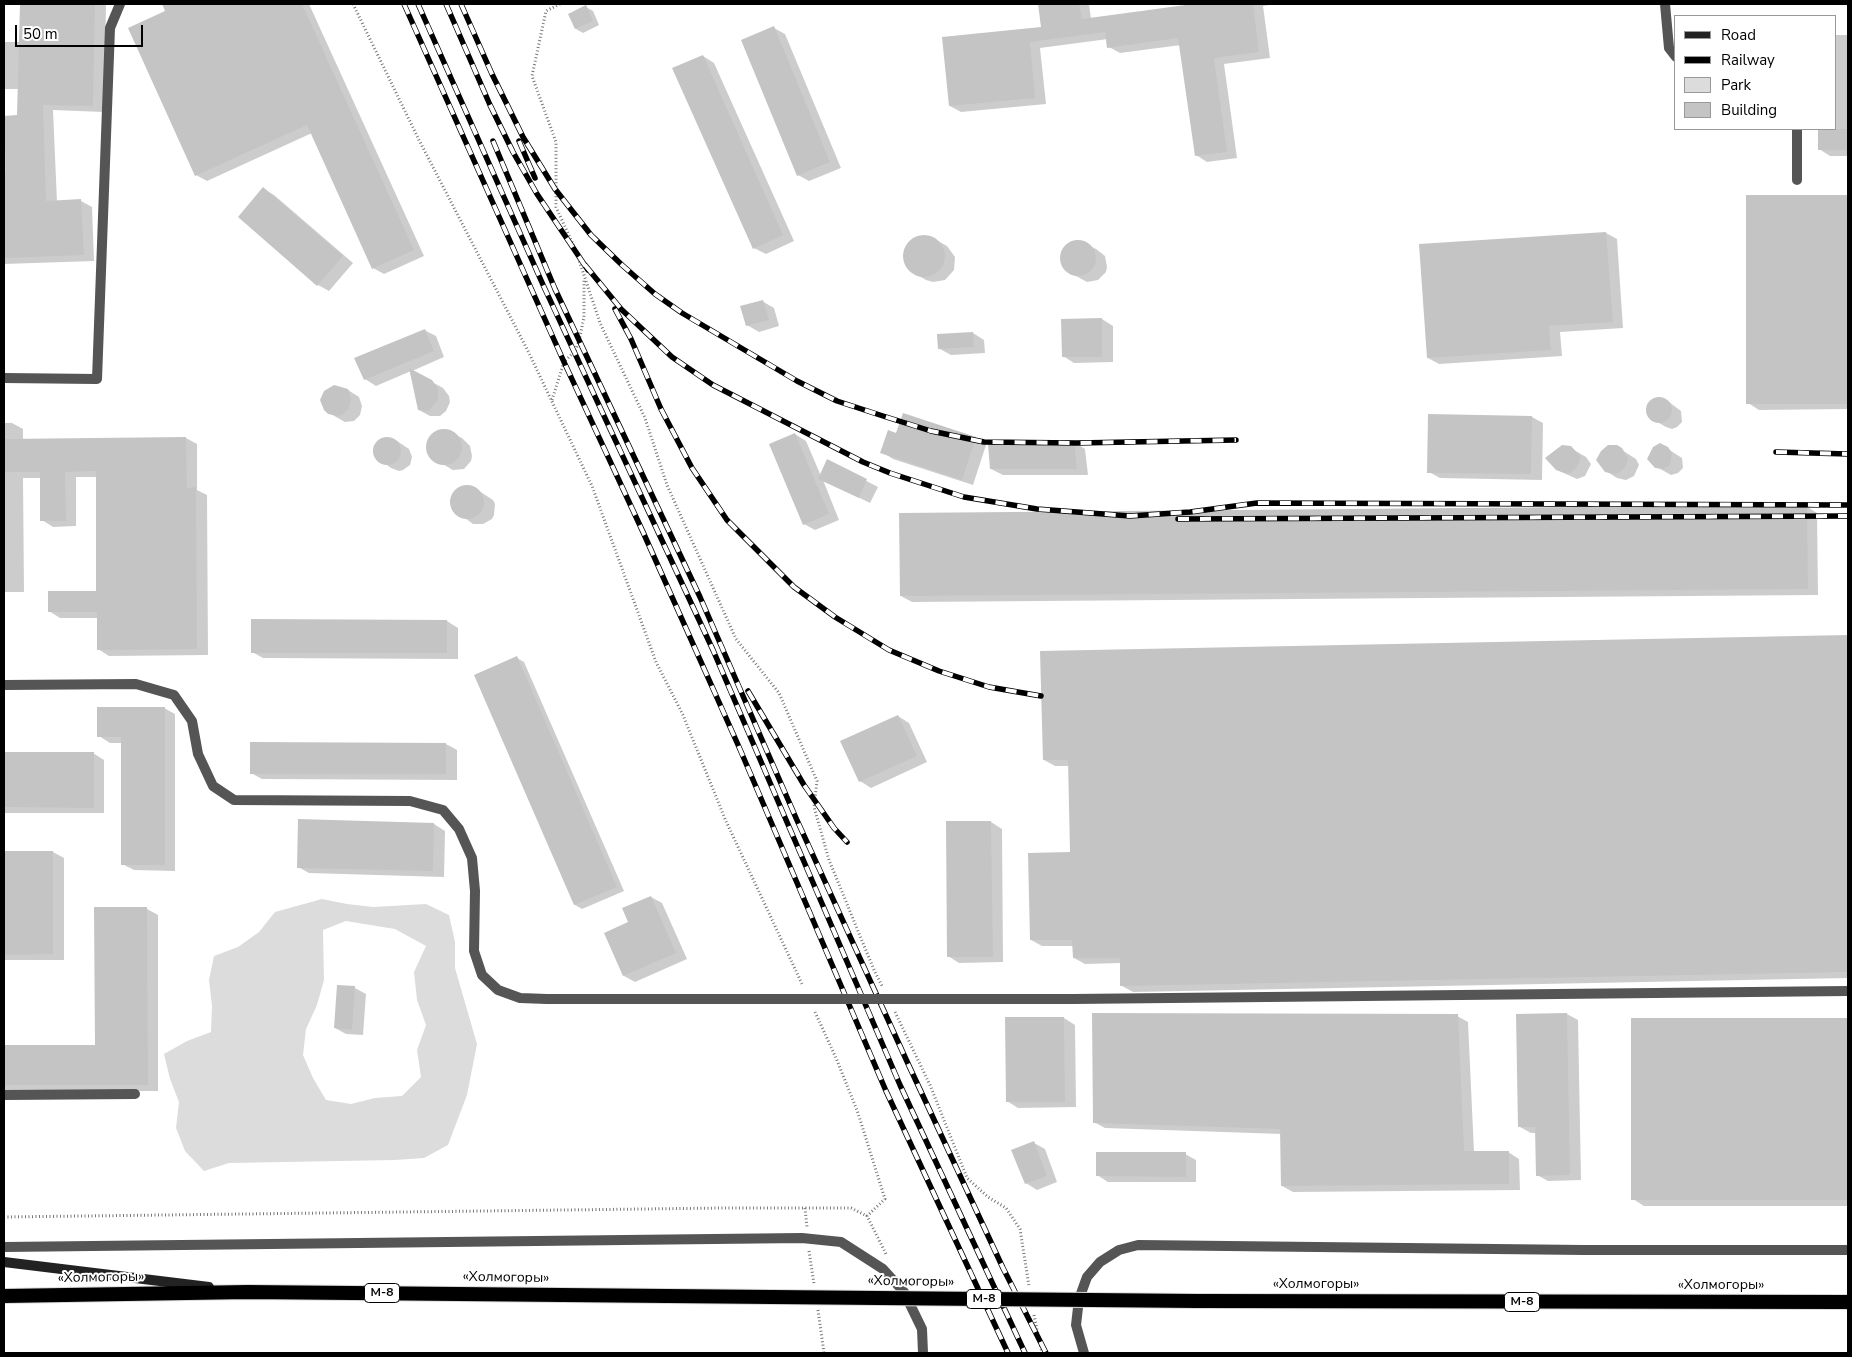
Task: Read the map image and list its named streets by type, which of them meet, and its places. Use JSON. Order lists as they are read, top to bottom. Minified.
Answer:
{"streets":{"highway":["«Холмогоры»","М-8"]},"legend":["Road","Railway","Park","Building"],"scale_bar":"50 m"}
